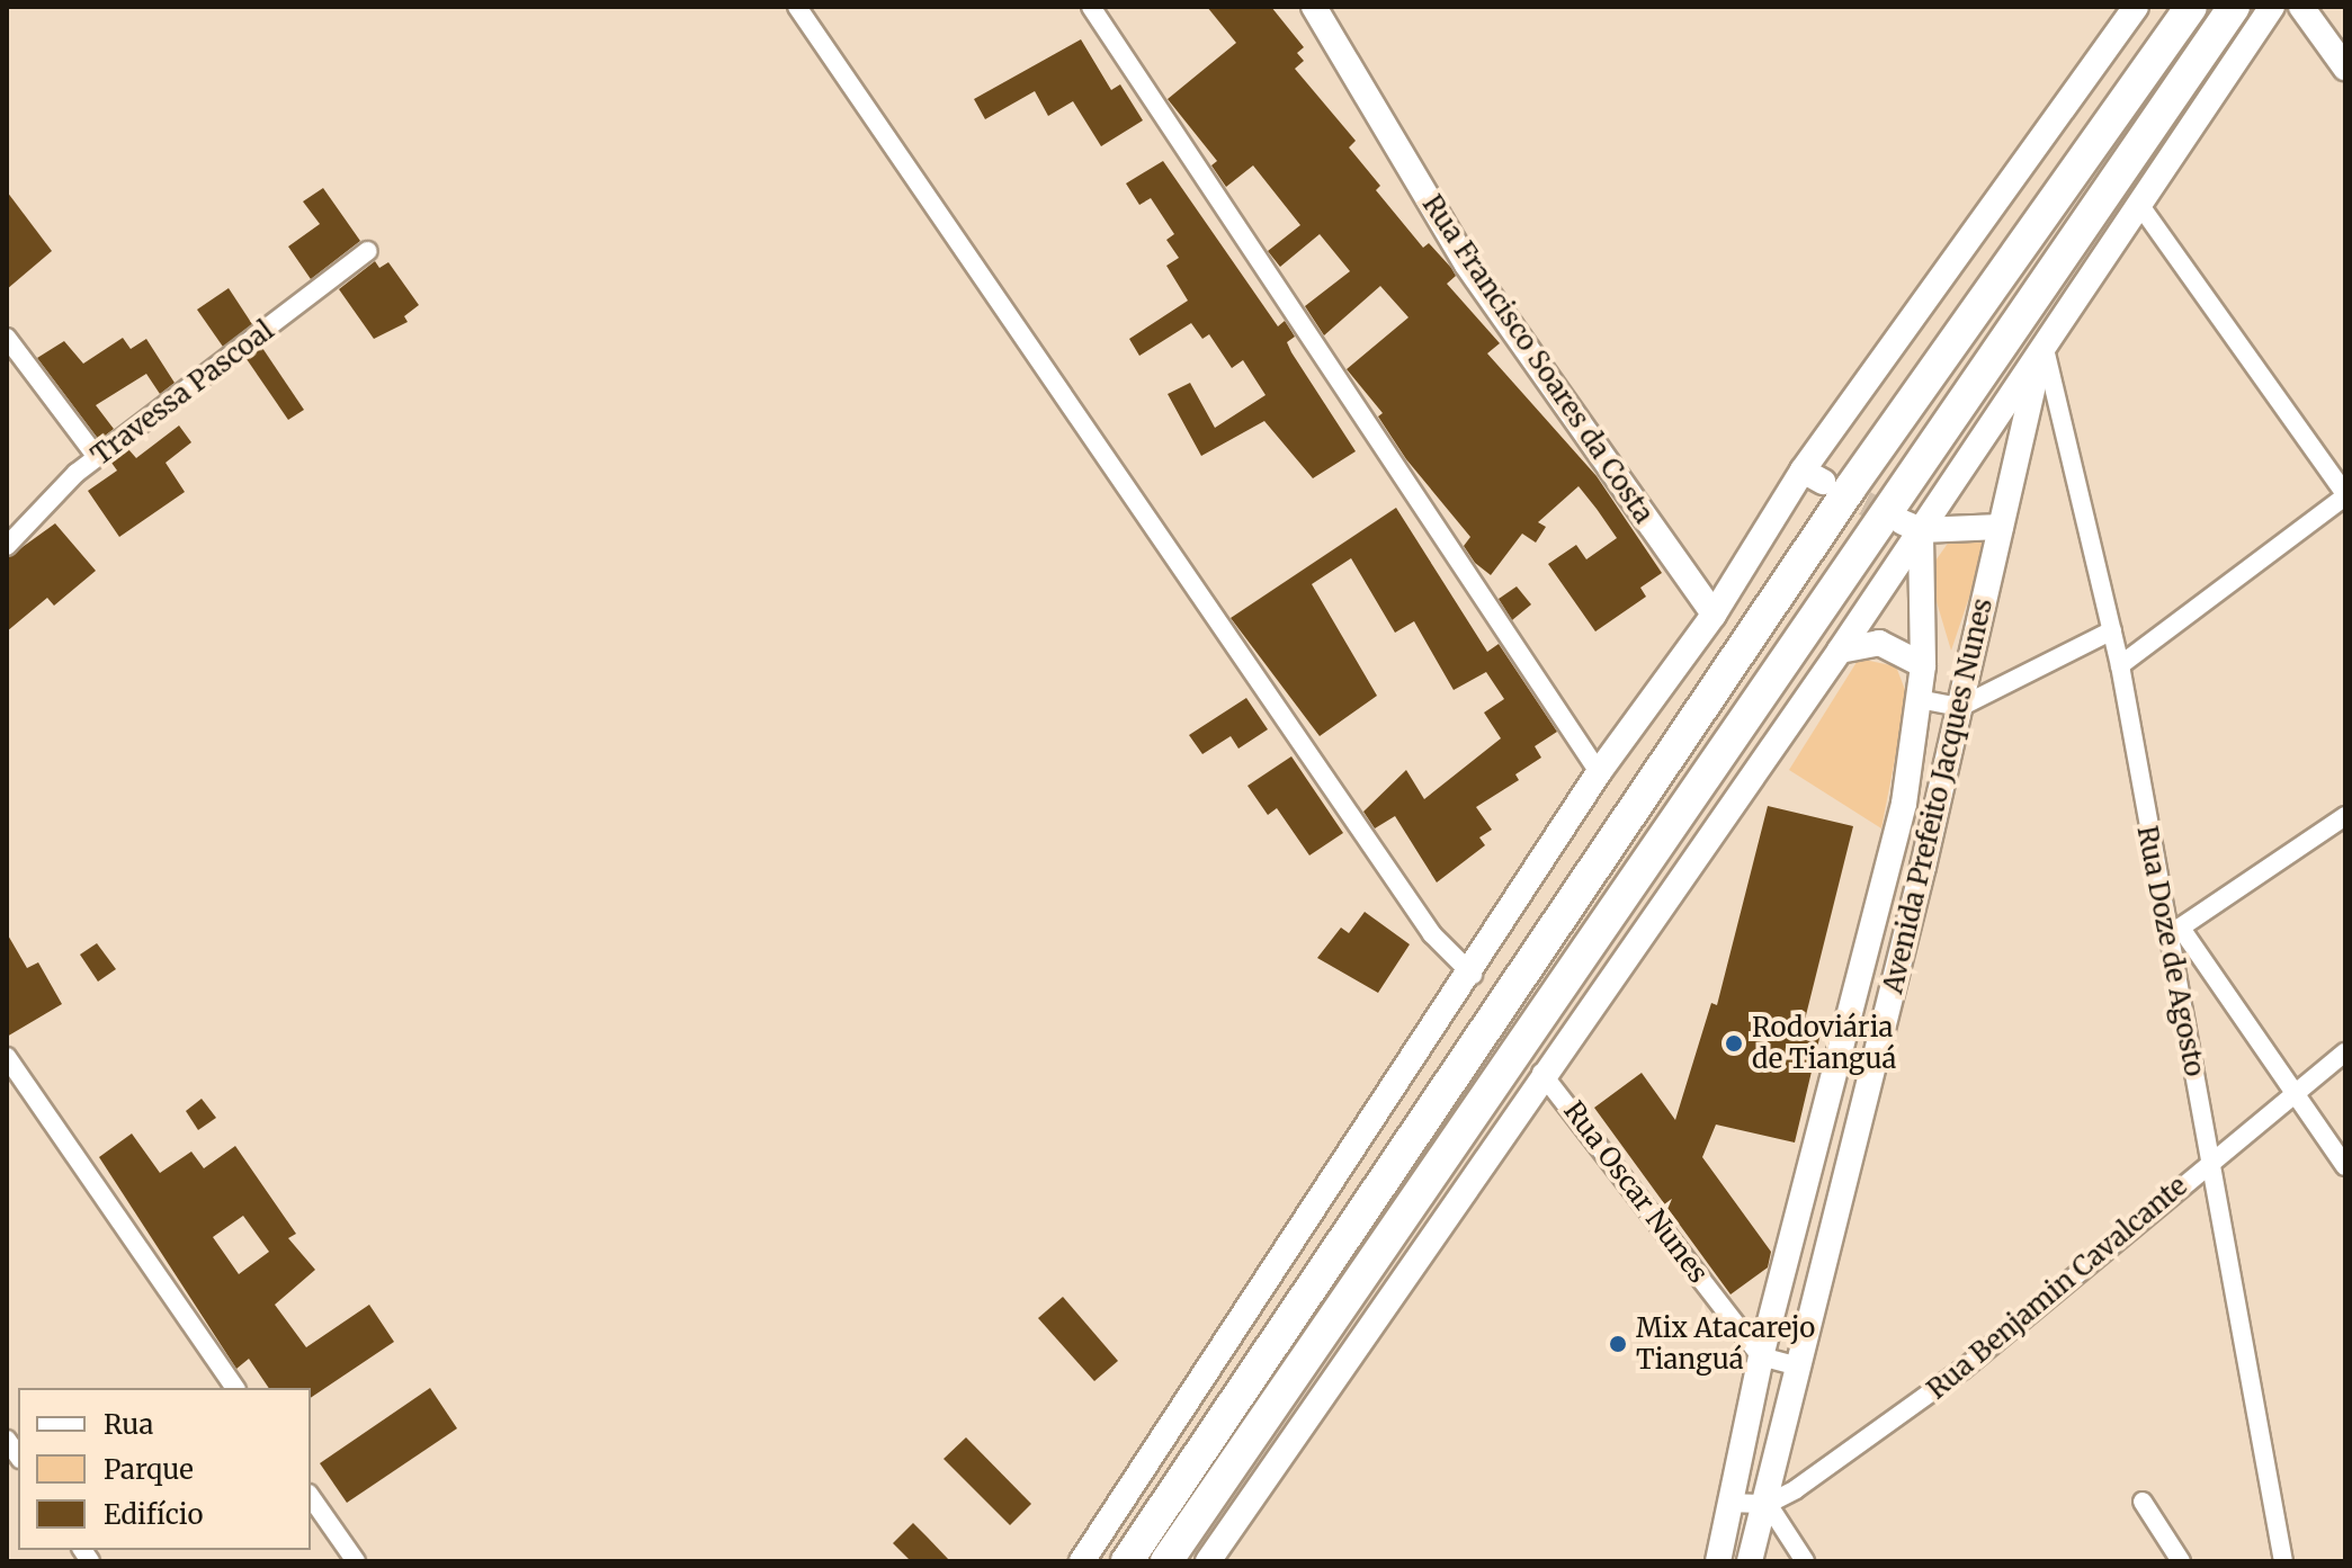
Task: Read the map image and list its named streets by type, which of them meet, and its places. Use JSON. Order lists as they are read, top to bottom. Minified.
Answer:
{"streets":{"main road":["Rua Francisco Soares da Costa","Avenida Prefeito Jacques Nunes"],"street":["Travessa Pascoal","Rua Doze de Agosto","Rua Oscar Nunes","Rua Benjamin Cavalcante"]},"crossings":[["Avenida Prefeito Jacques Nunes","Rua Doze de Agosto"],["Avenida Prefeito Jacques Nunes","Rua Oscar Nunes"],["Avenida Prefeito Jacques Nunes","Rua Benjamin Cavalcante"],["Rua Doze de Agosto","Rua Benjamin Cavalcante"]],"places":["Rodoviária de Tianguá","Mix Atacarejo Tianguá"],"legend":["Rua","Parque","Edifício"]}
